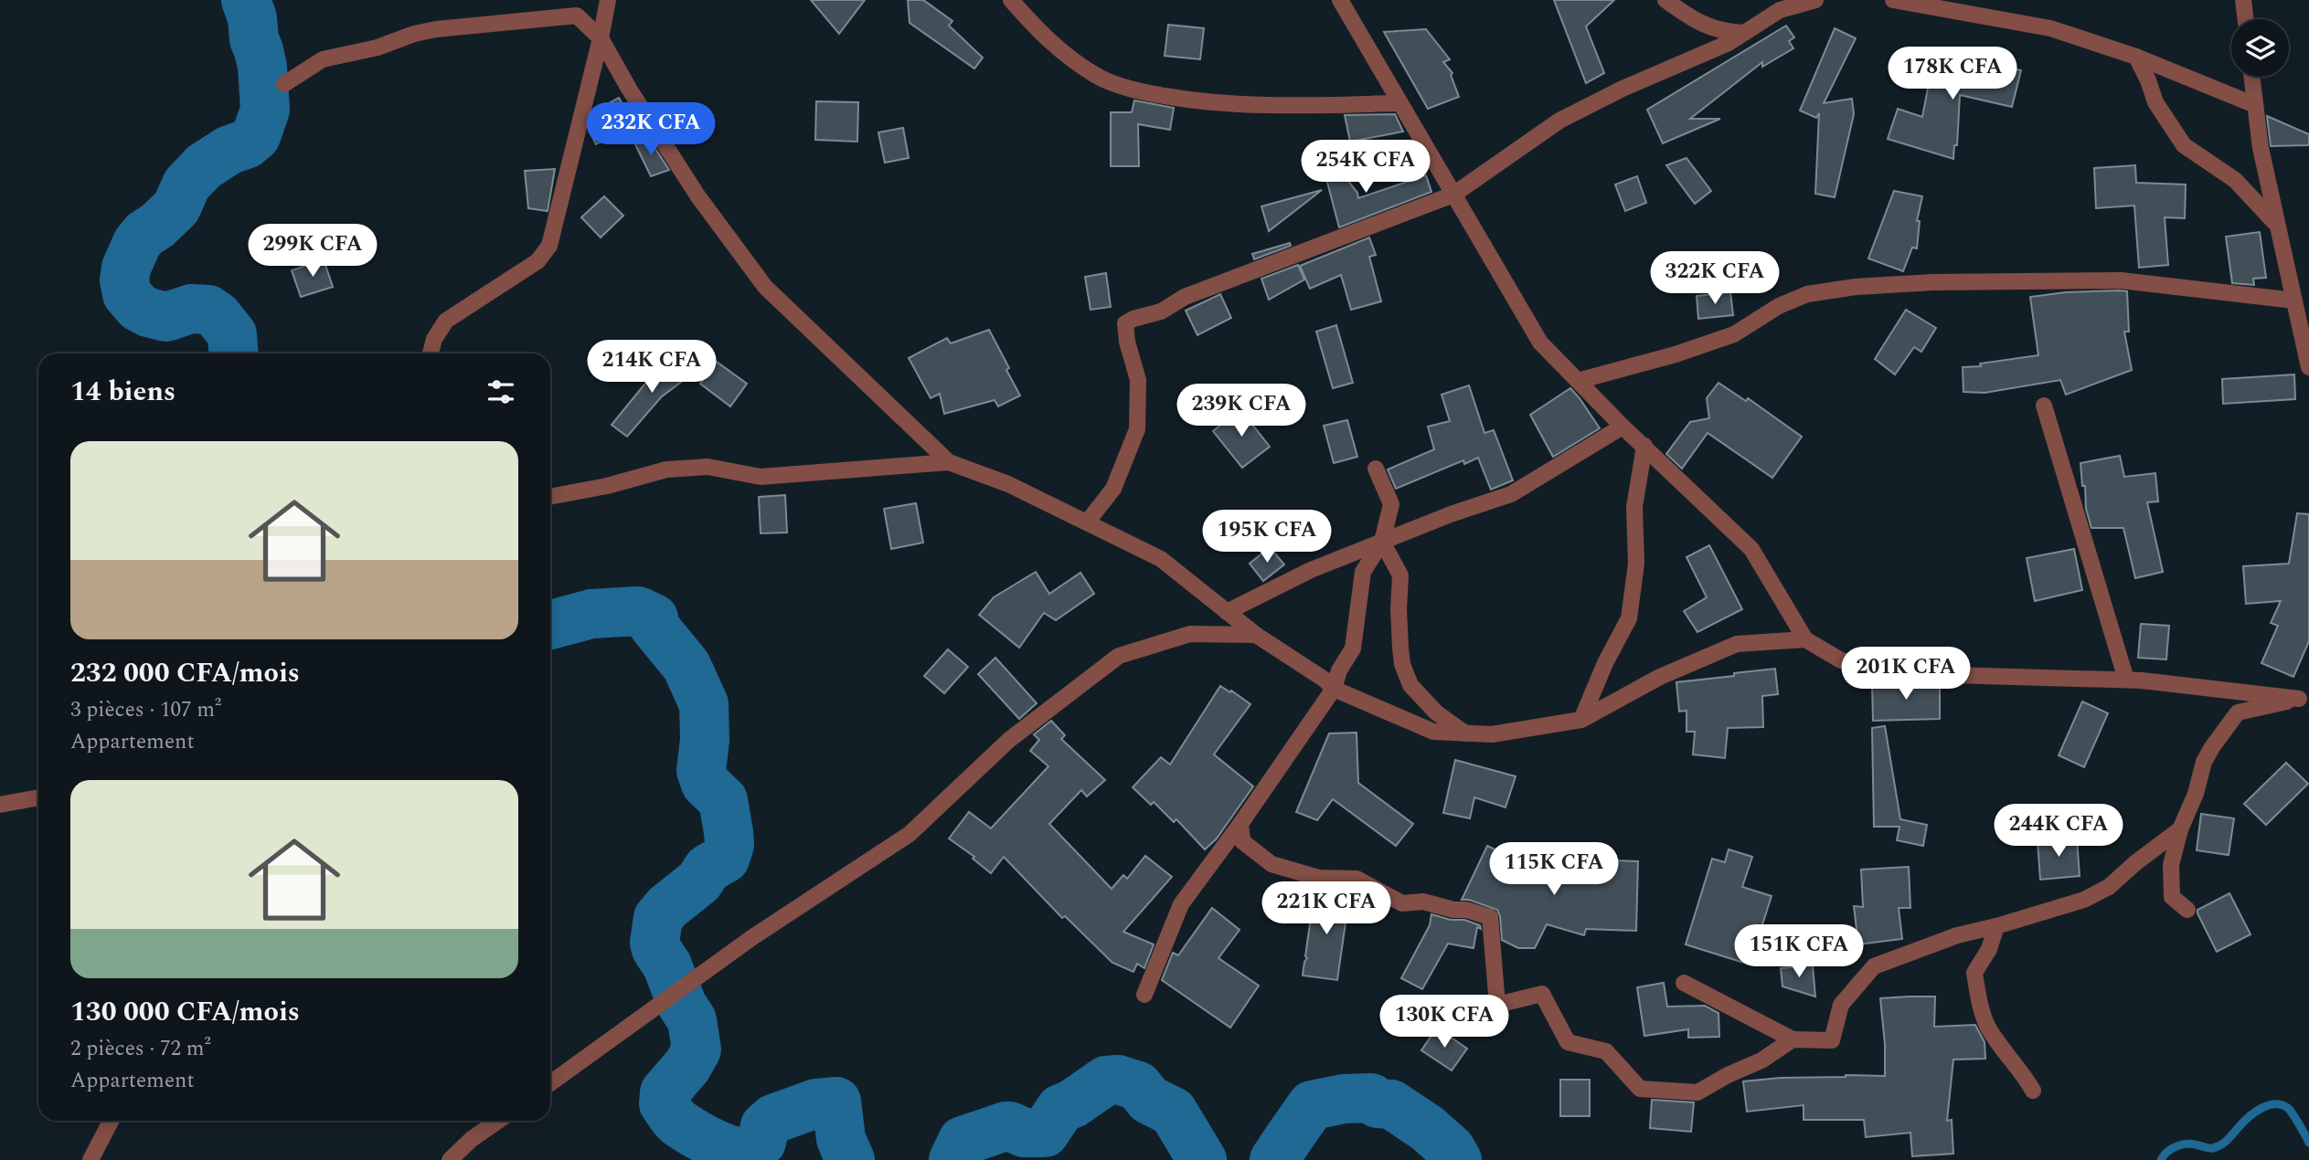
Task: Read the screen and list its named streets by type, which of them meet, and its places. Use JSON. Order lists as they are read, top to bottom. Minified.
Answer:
{"page":{"price":["178K CFA","232K CFA","254K CFA","299K CFA","322K CFA","214K CFA","239K CFA","195K CFA","201K CFA","244K CFA","115K CFA","221K CFA","151K CFA","130K CFA"],"heading":"14 biens","list":[{"name":"232 000 CFA/mois","note":"3 pièces · 107 m² · Appartement"},{"name":"130 000 CFA/mois","note":"2 pièces · 72 m² · Appartement"}]}}
